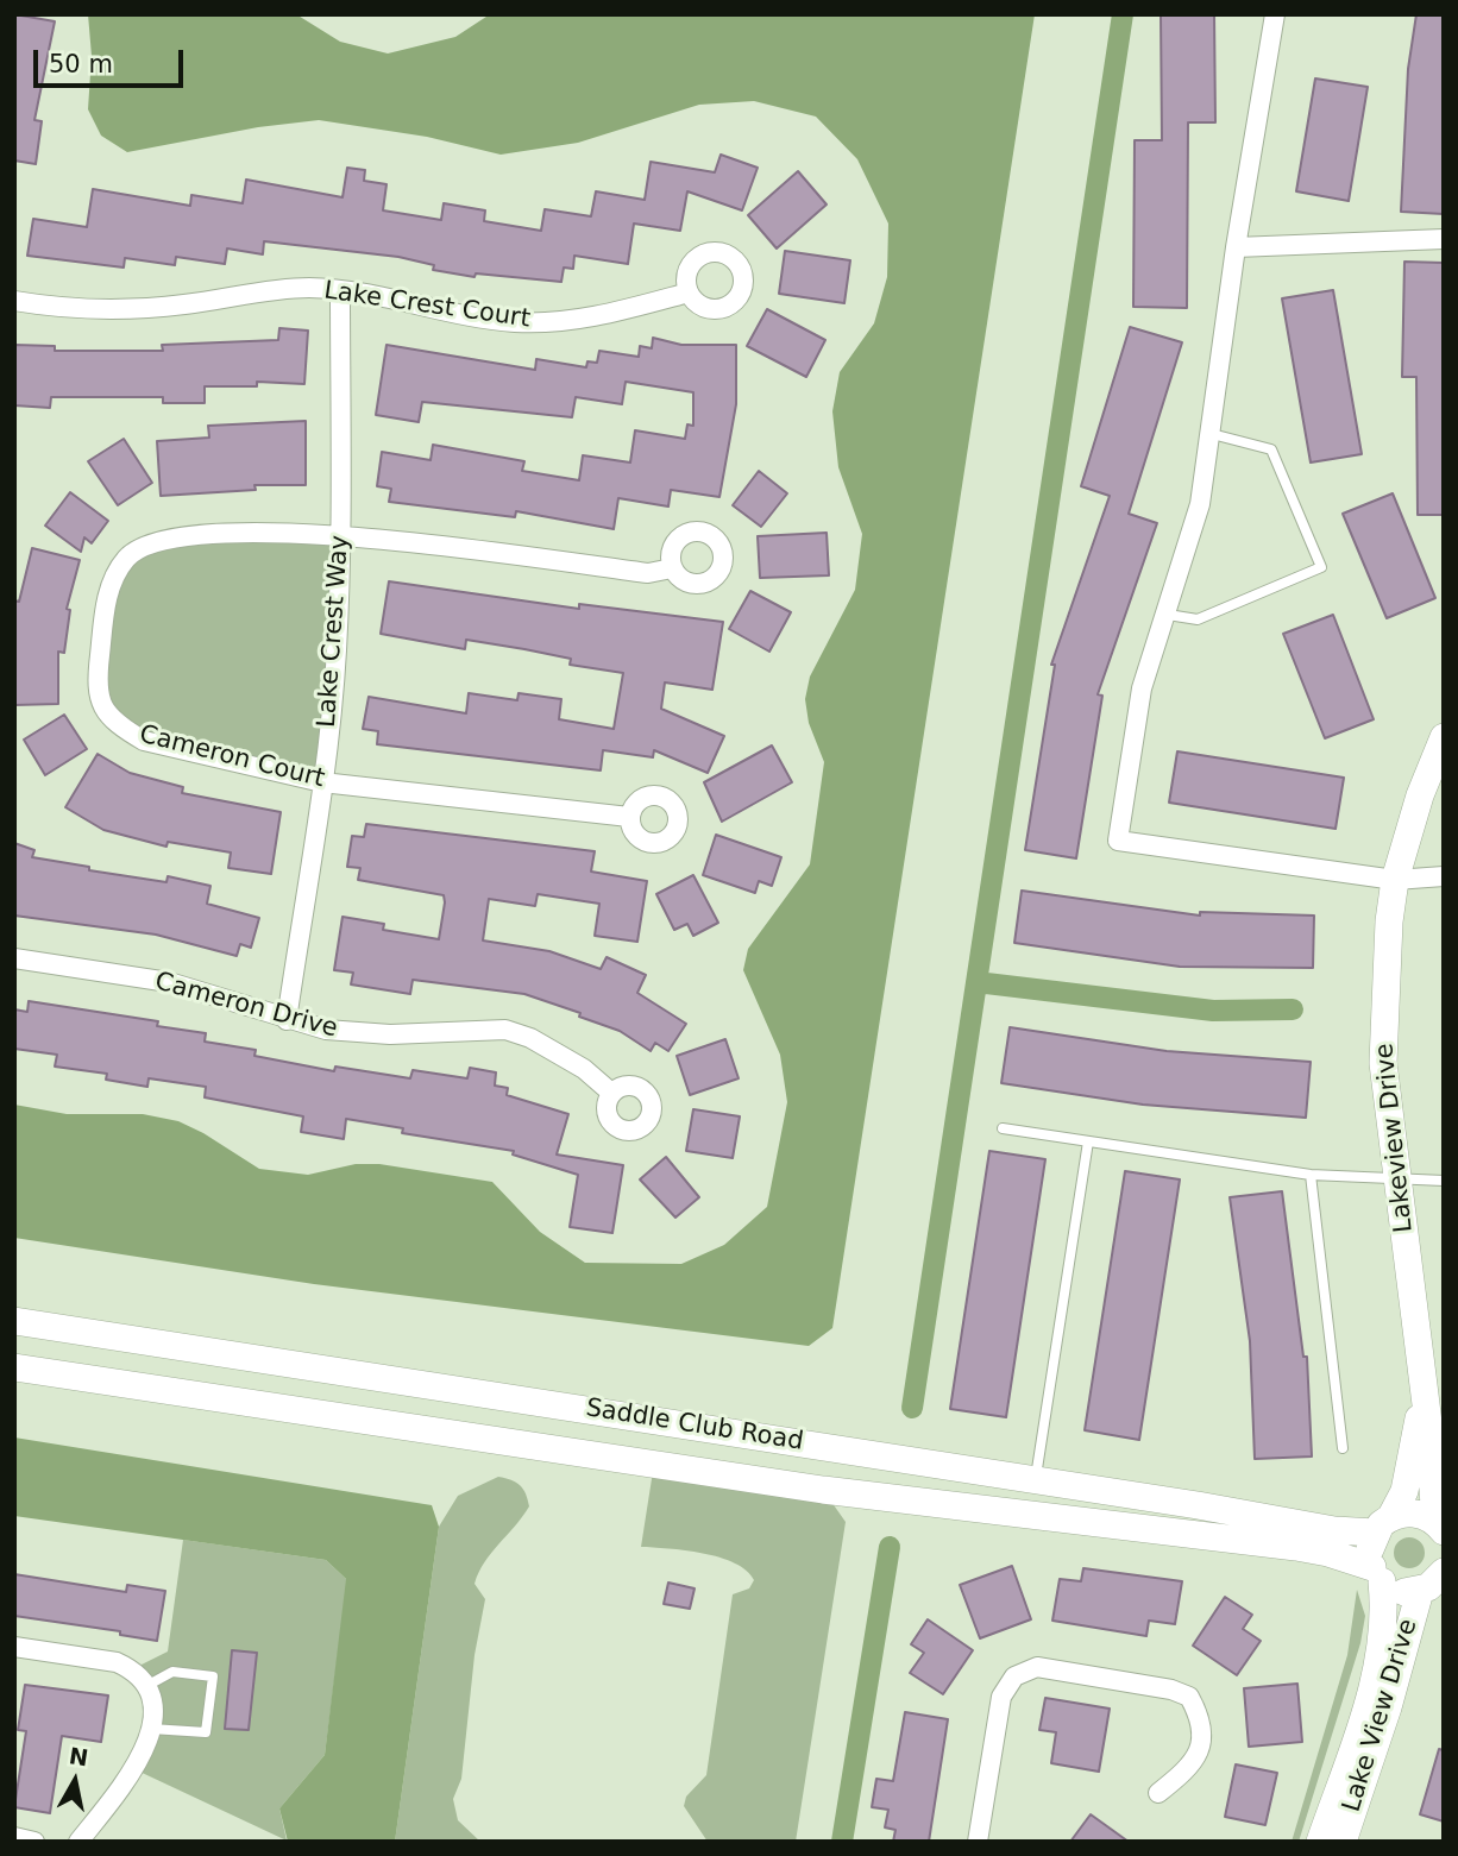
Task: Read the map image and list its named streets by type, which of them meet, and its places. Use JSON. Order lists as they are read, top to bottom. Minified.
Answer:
{"streets":{"street":["Lake Crest Court","Lake Crest Way","Cameron Court","Cameron Drive","Lakeview Drive","Saddle Club Road","Lake View Drive"]},"crossings":[["Lake Crest Court","Lake Crest Way"],["Lake Crest Way","Cameron Court"],["Lake Crest Way","Cameron Drive"],["Lakeview Drive","Saddle Club Road"],["Lakeview Drive","Lake View Drive"],["Saddle Club Road","Lake View Drive"]],"scale_bar":"50 m","north":"top"}
